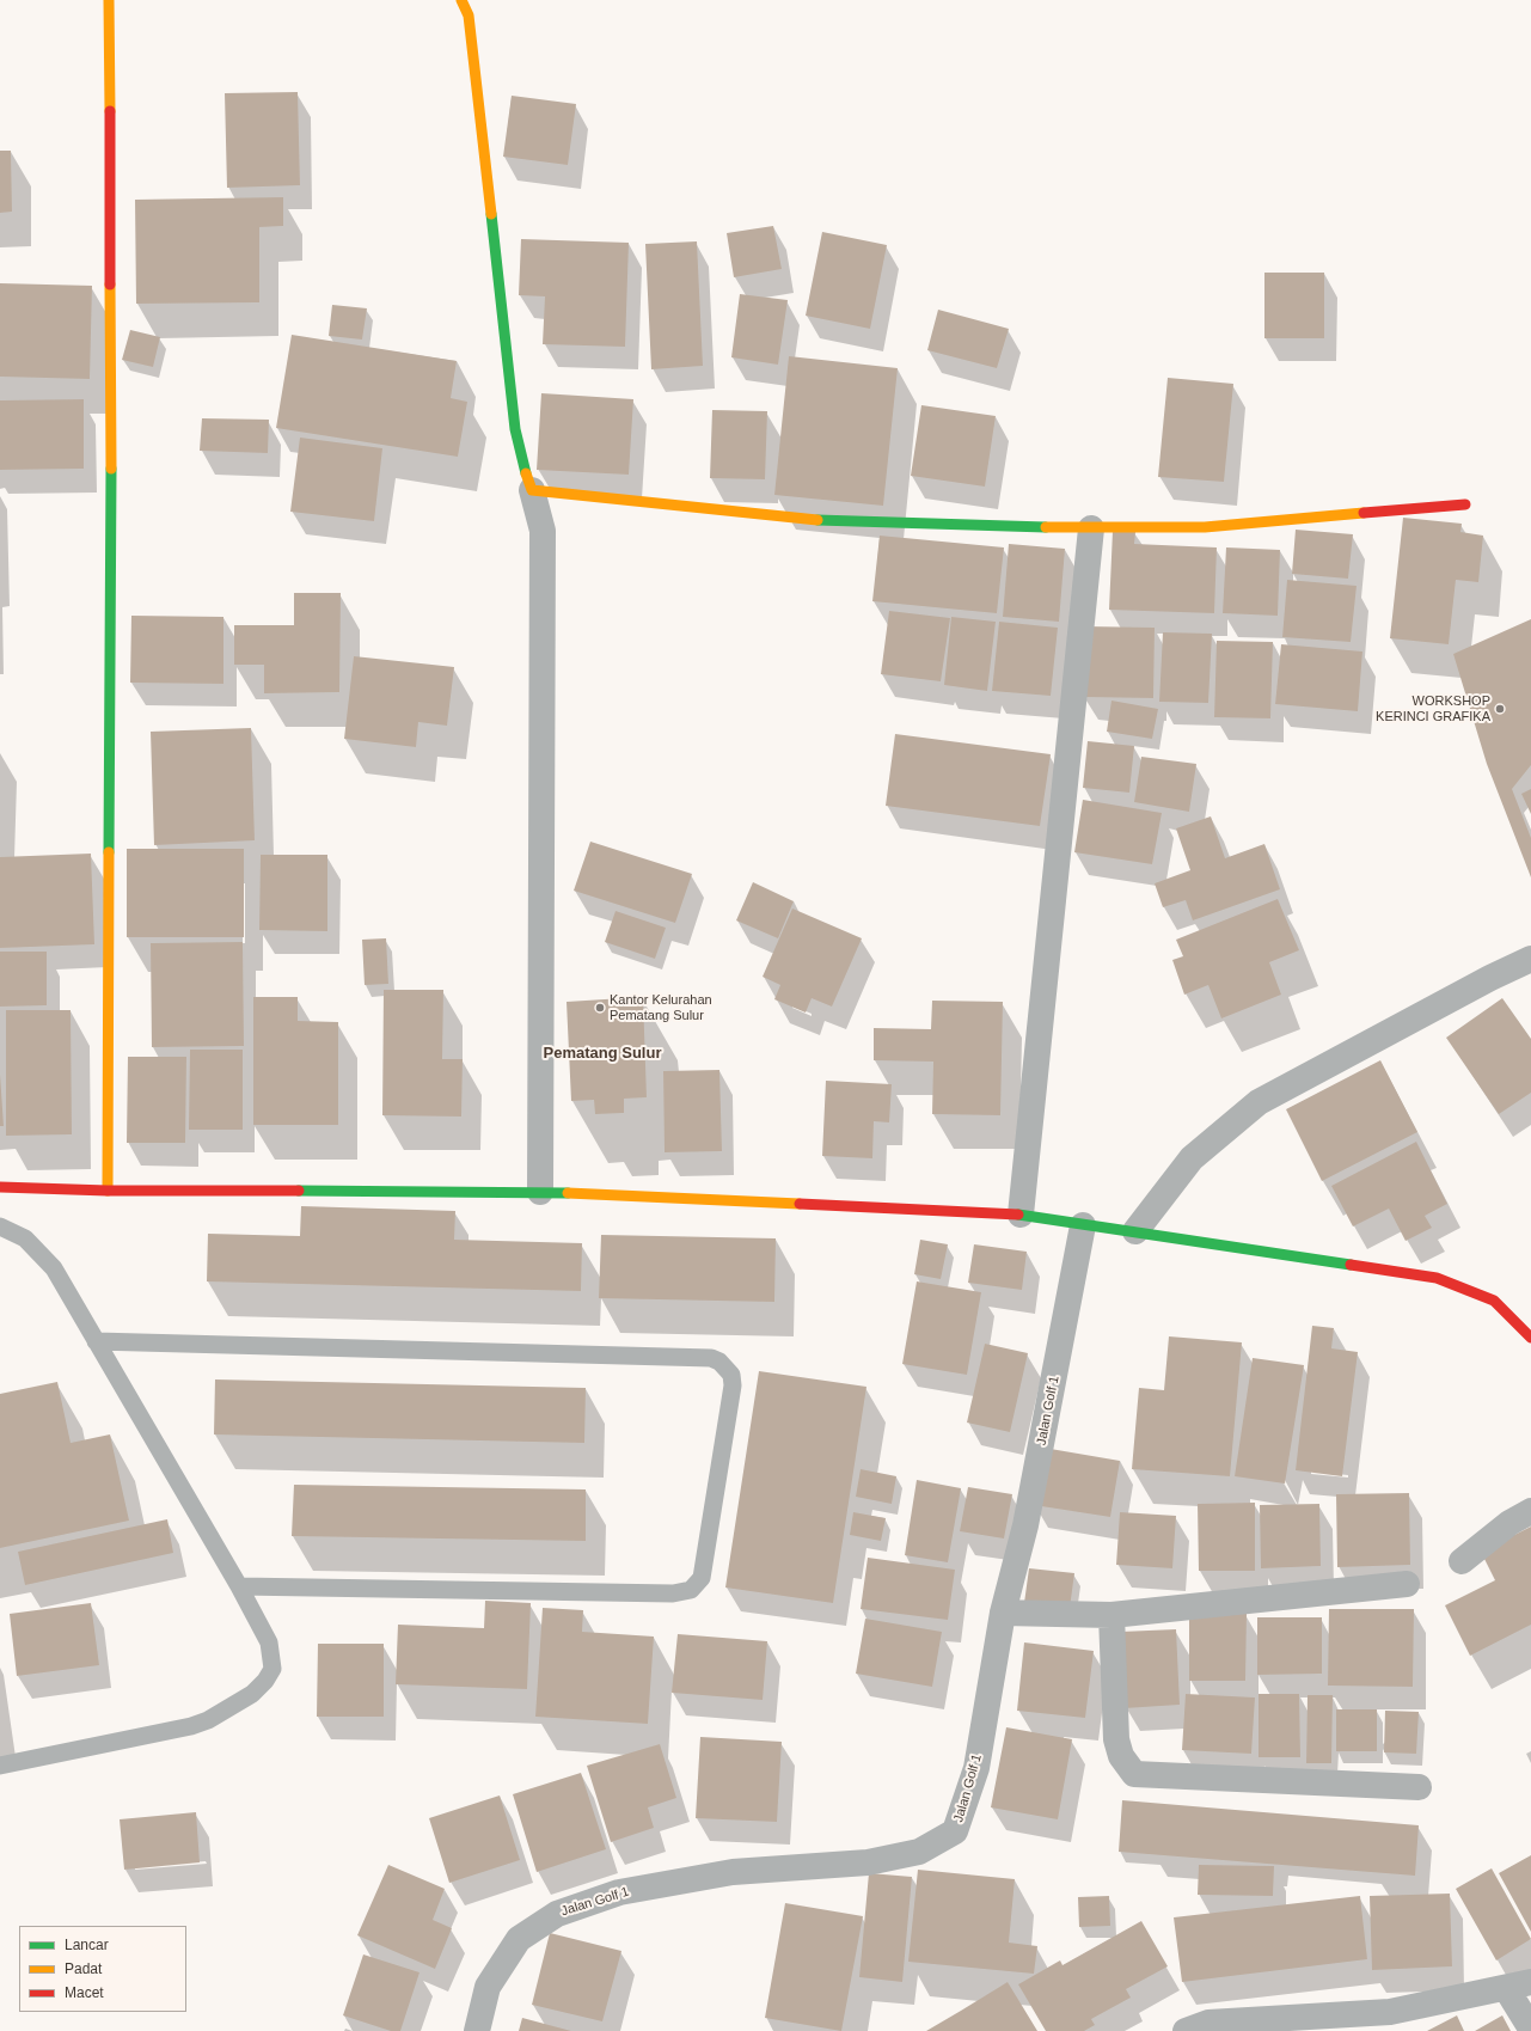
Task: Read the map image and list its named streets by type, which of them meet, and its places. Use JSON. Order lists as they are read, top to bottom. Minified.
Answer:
{"streets":{"street":["Jalan Golf 1"]},"districts":["Pematang Sulur"],"places":["WORKSHOP KERINCI GRAFIKA","Kantor Kelurahan Pematang Sulur"],"legend":["Lancar","Padat","Macet"]}
